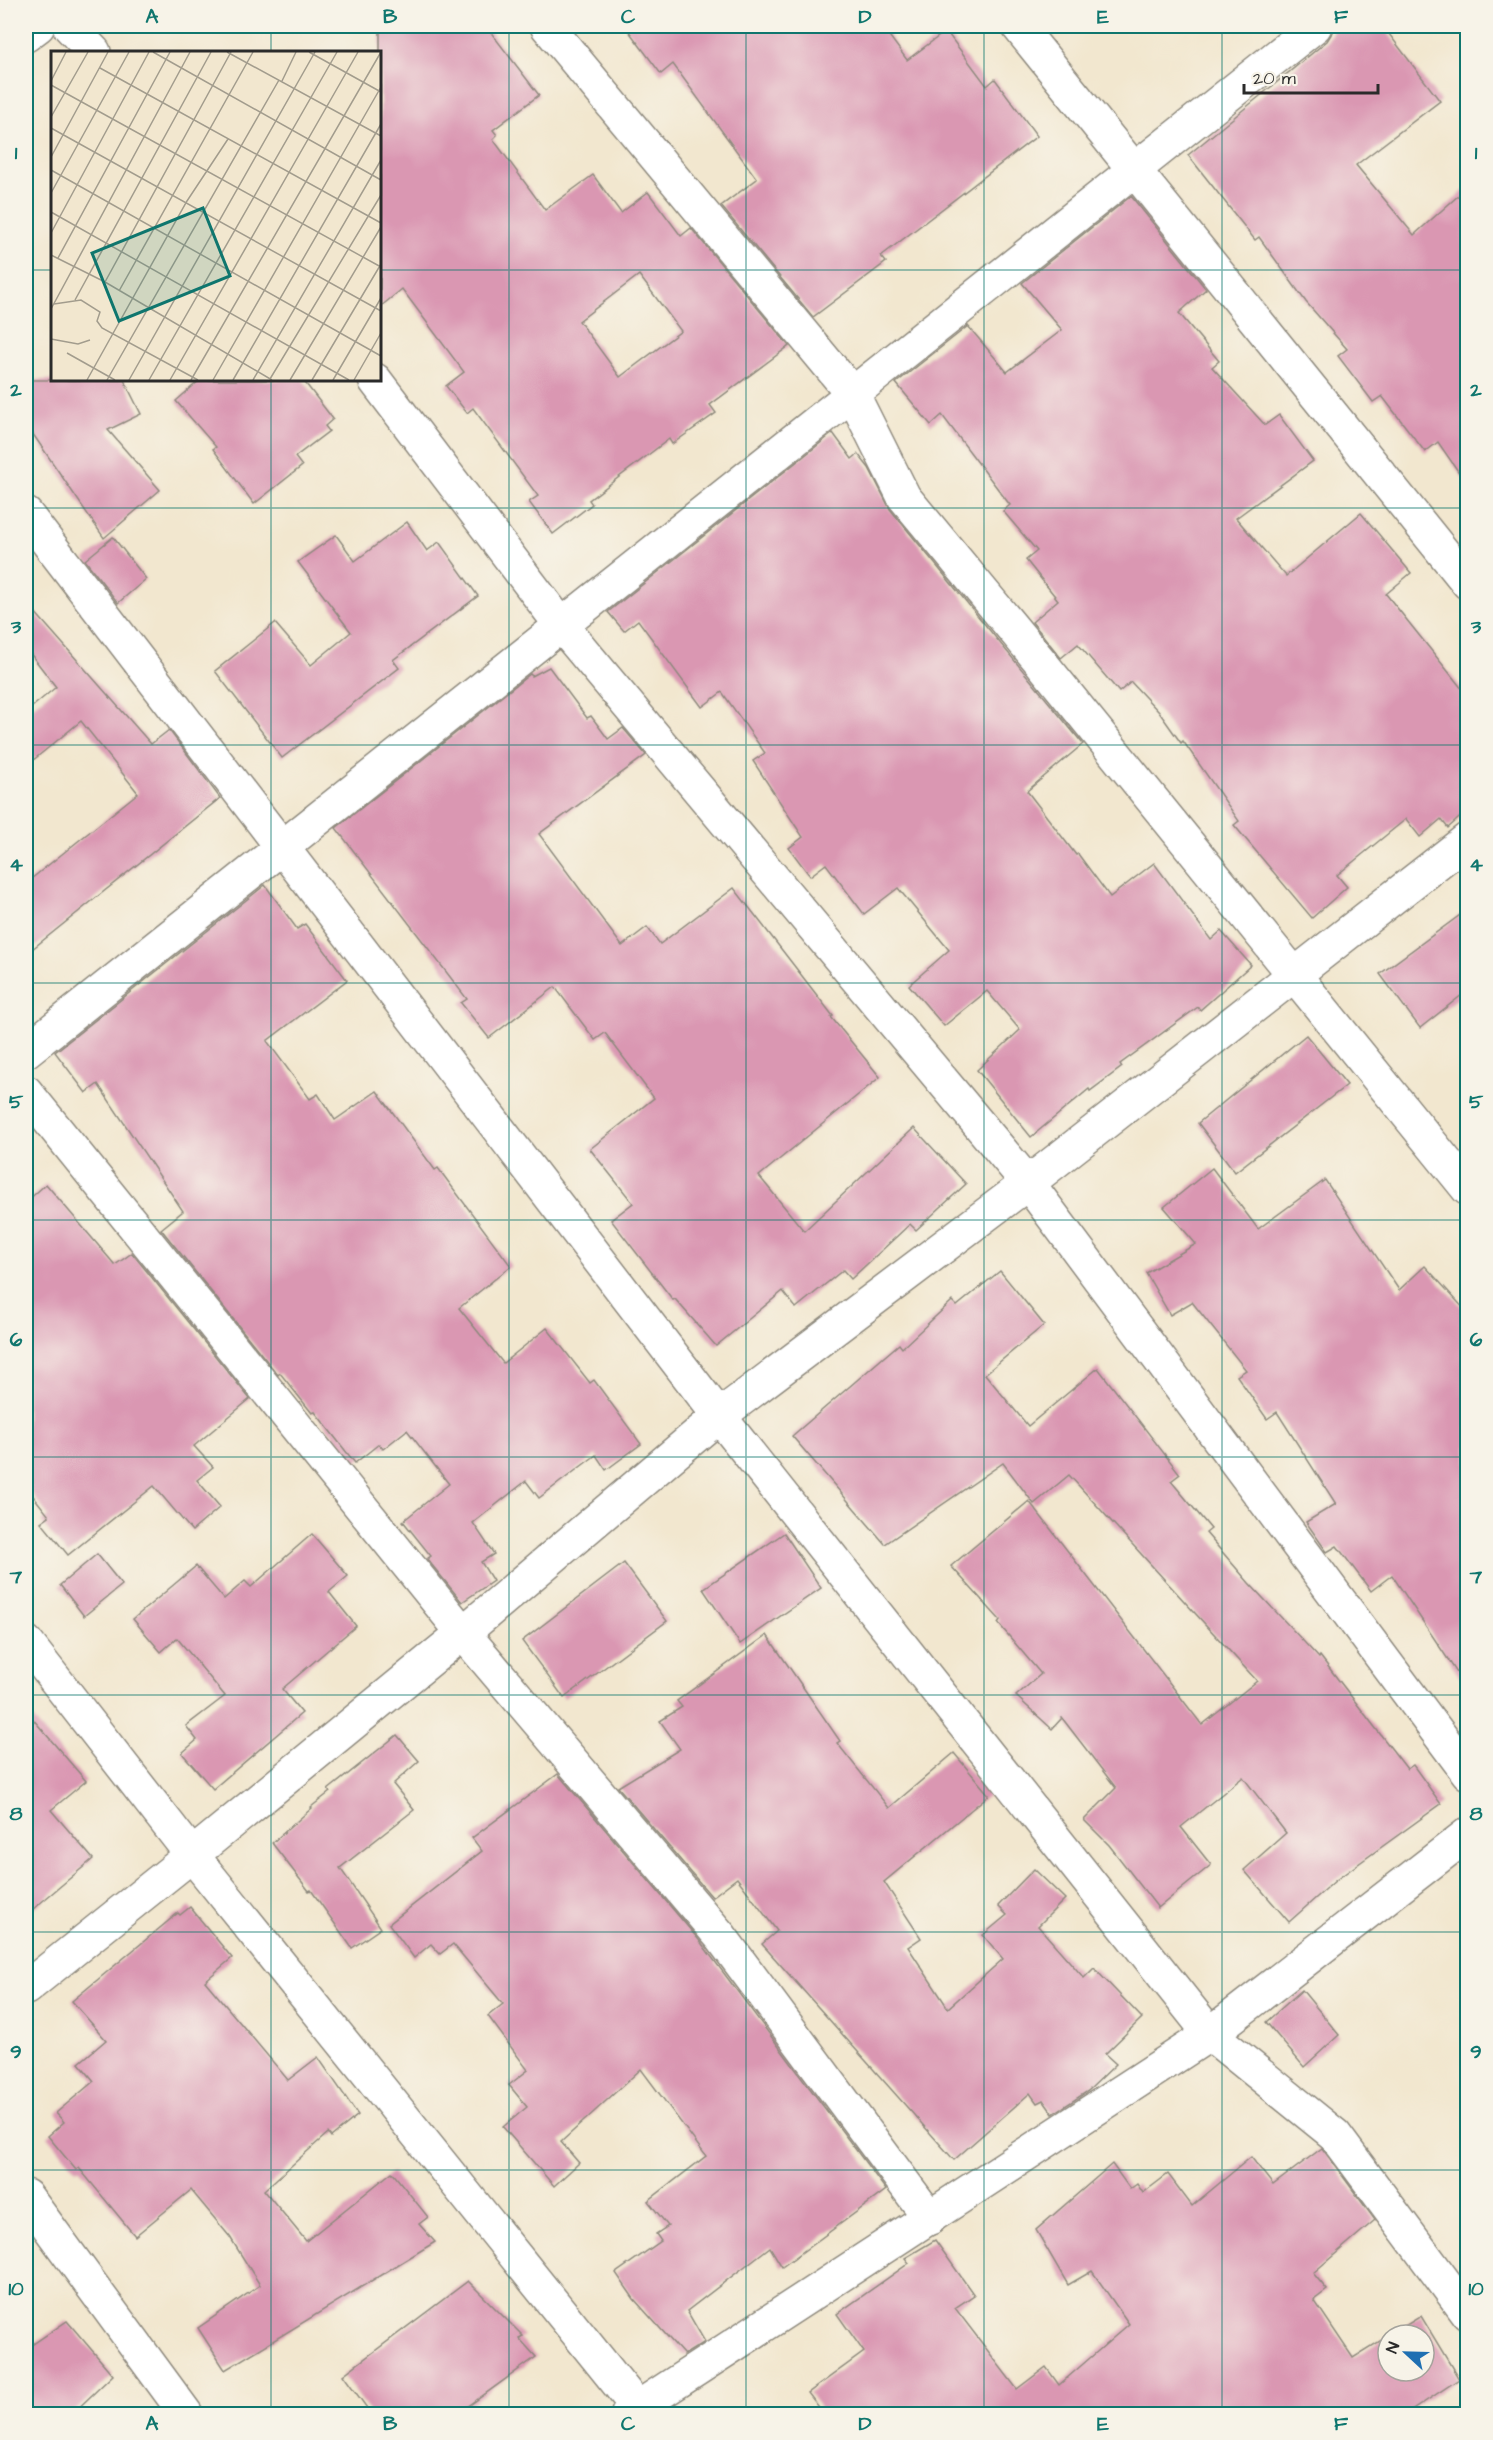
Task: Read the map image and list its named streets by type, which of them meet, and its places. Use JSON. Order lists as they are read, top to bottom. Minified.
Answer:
{"scale_bar":"20 m","north":"left","grid":{"columns":["A","B","C","D","E","F"],"rows":["1","2","3","4","5","6","7","8","9","10"]}}
